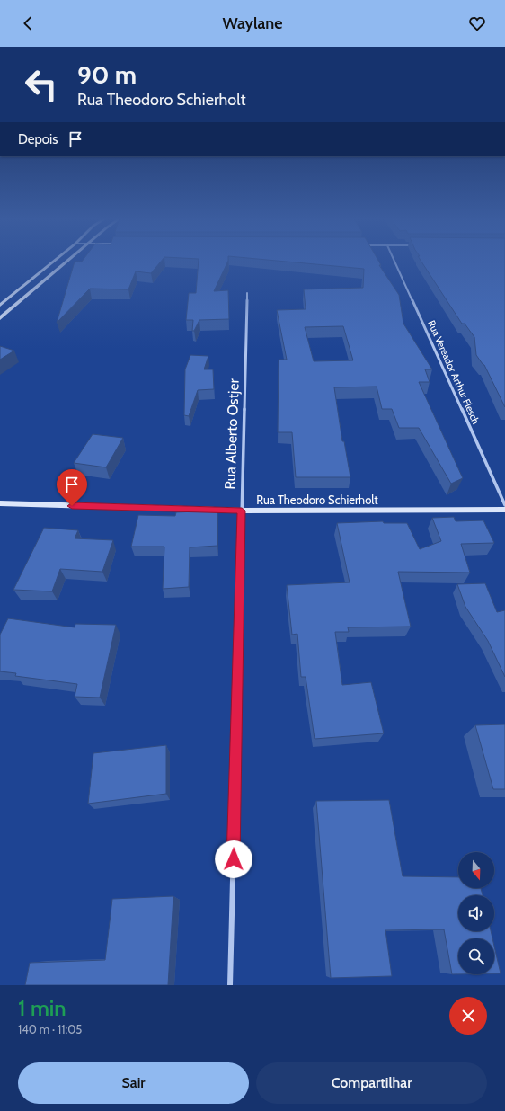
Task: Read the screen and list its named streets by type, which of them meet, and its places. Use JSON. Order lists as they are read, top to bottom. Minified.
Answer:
{"streets":{"main road":["Rua Theodoro Schierholt"],"street":["Rua Vereador Arthur Flesch","Rua Alberto Ostjer"]},"crossings":[["Rua Alberto Ostjer","Rua Theodoro Schierholt"]],"north":"bottom","page":{"header":"Waylane","turn":["90 m","Rua Theodoro Schierholt"],"then":"Depois","heading":["1 min","140 m · 11:05"],"buttons":["Sair","Compartilhar"]}}
